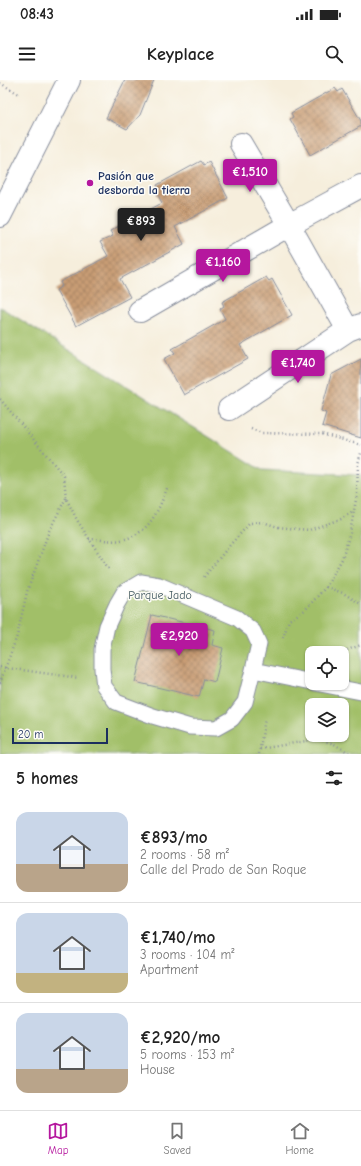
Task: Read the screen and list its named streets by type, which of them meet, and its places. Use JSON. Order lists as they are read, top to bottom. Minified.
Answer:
{"parks":["Parque Jado"],"places":["Pasión que desborda la tierra"],"scale_bar":"20 m","page":{"status":"08:43","header":"Keyplace","price":["€1,510","€893","€1,160","€1,740","€2,920"],"scale":"20 m","heading":"5 homes","list":[{"name":"€893/mo","note":"2 rooms · 58 m² · Calle del Prado de San Roque"},{"name":"€1,740/mo","note":"3 rooms · 104 m² · Apartment"},{"name":"€2,920/mo","note":"5 rooms · 153 m² · House"}],"tabs":["Map","Saved","Home"]}}
